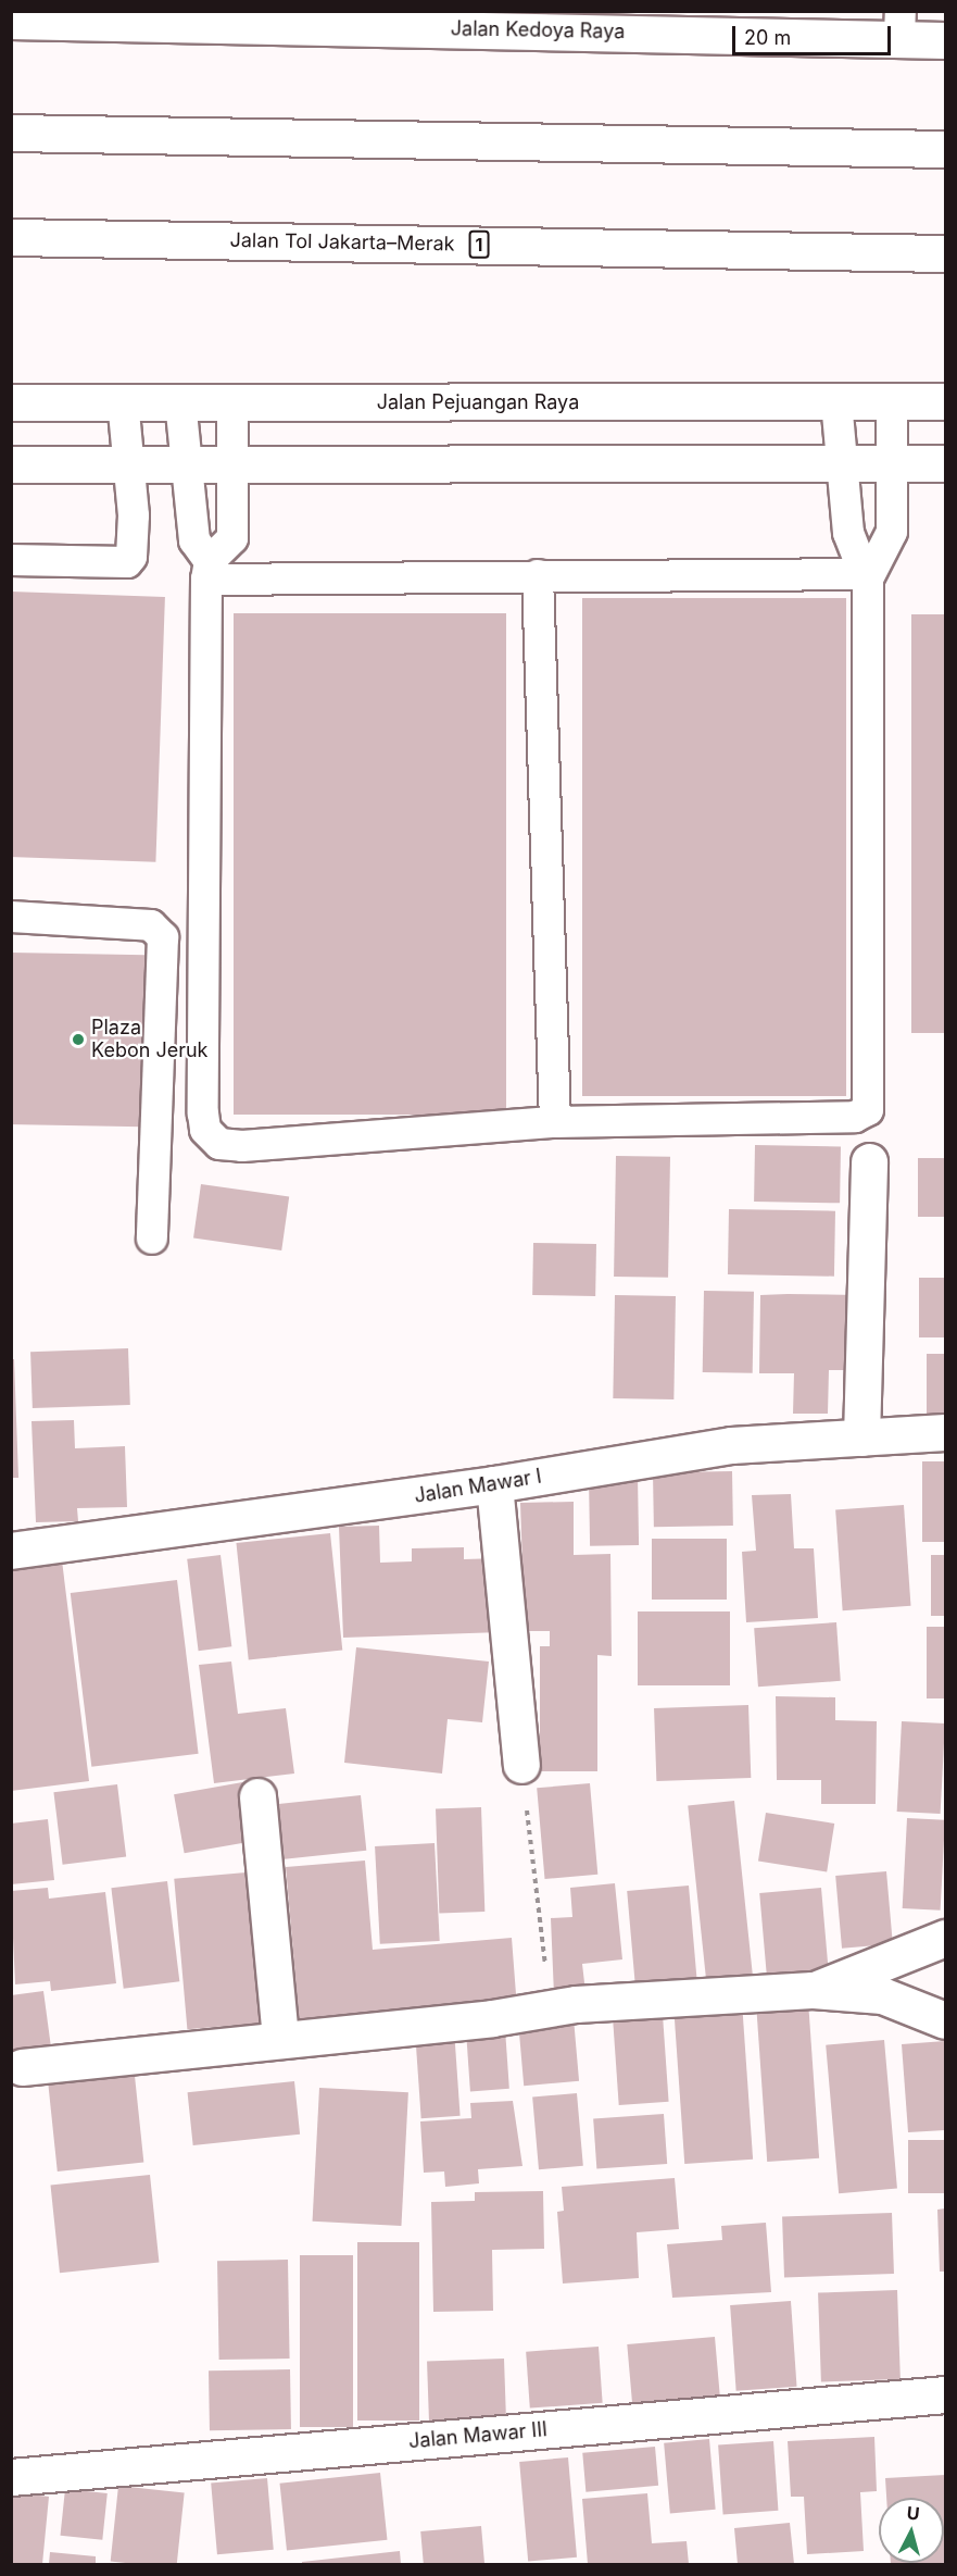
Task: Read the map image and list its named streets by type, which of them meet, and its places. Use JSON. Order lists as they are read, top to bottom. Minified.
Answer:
{"streets":{"main road":["Jalan Kedoya Raya","Jalan Tol Jakarta–Merak","1","Jalan Pejuangan Raya","Jalan Mawar I","Jalan Mawar III"]},"places":["Plaza Kebon Jeruk"],"scale_bar":"20 m","north":"top"}
